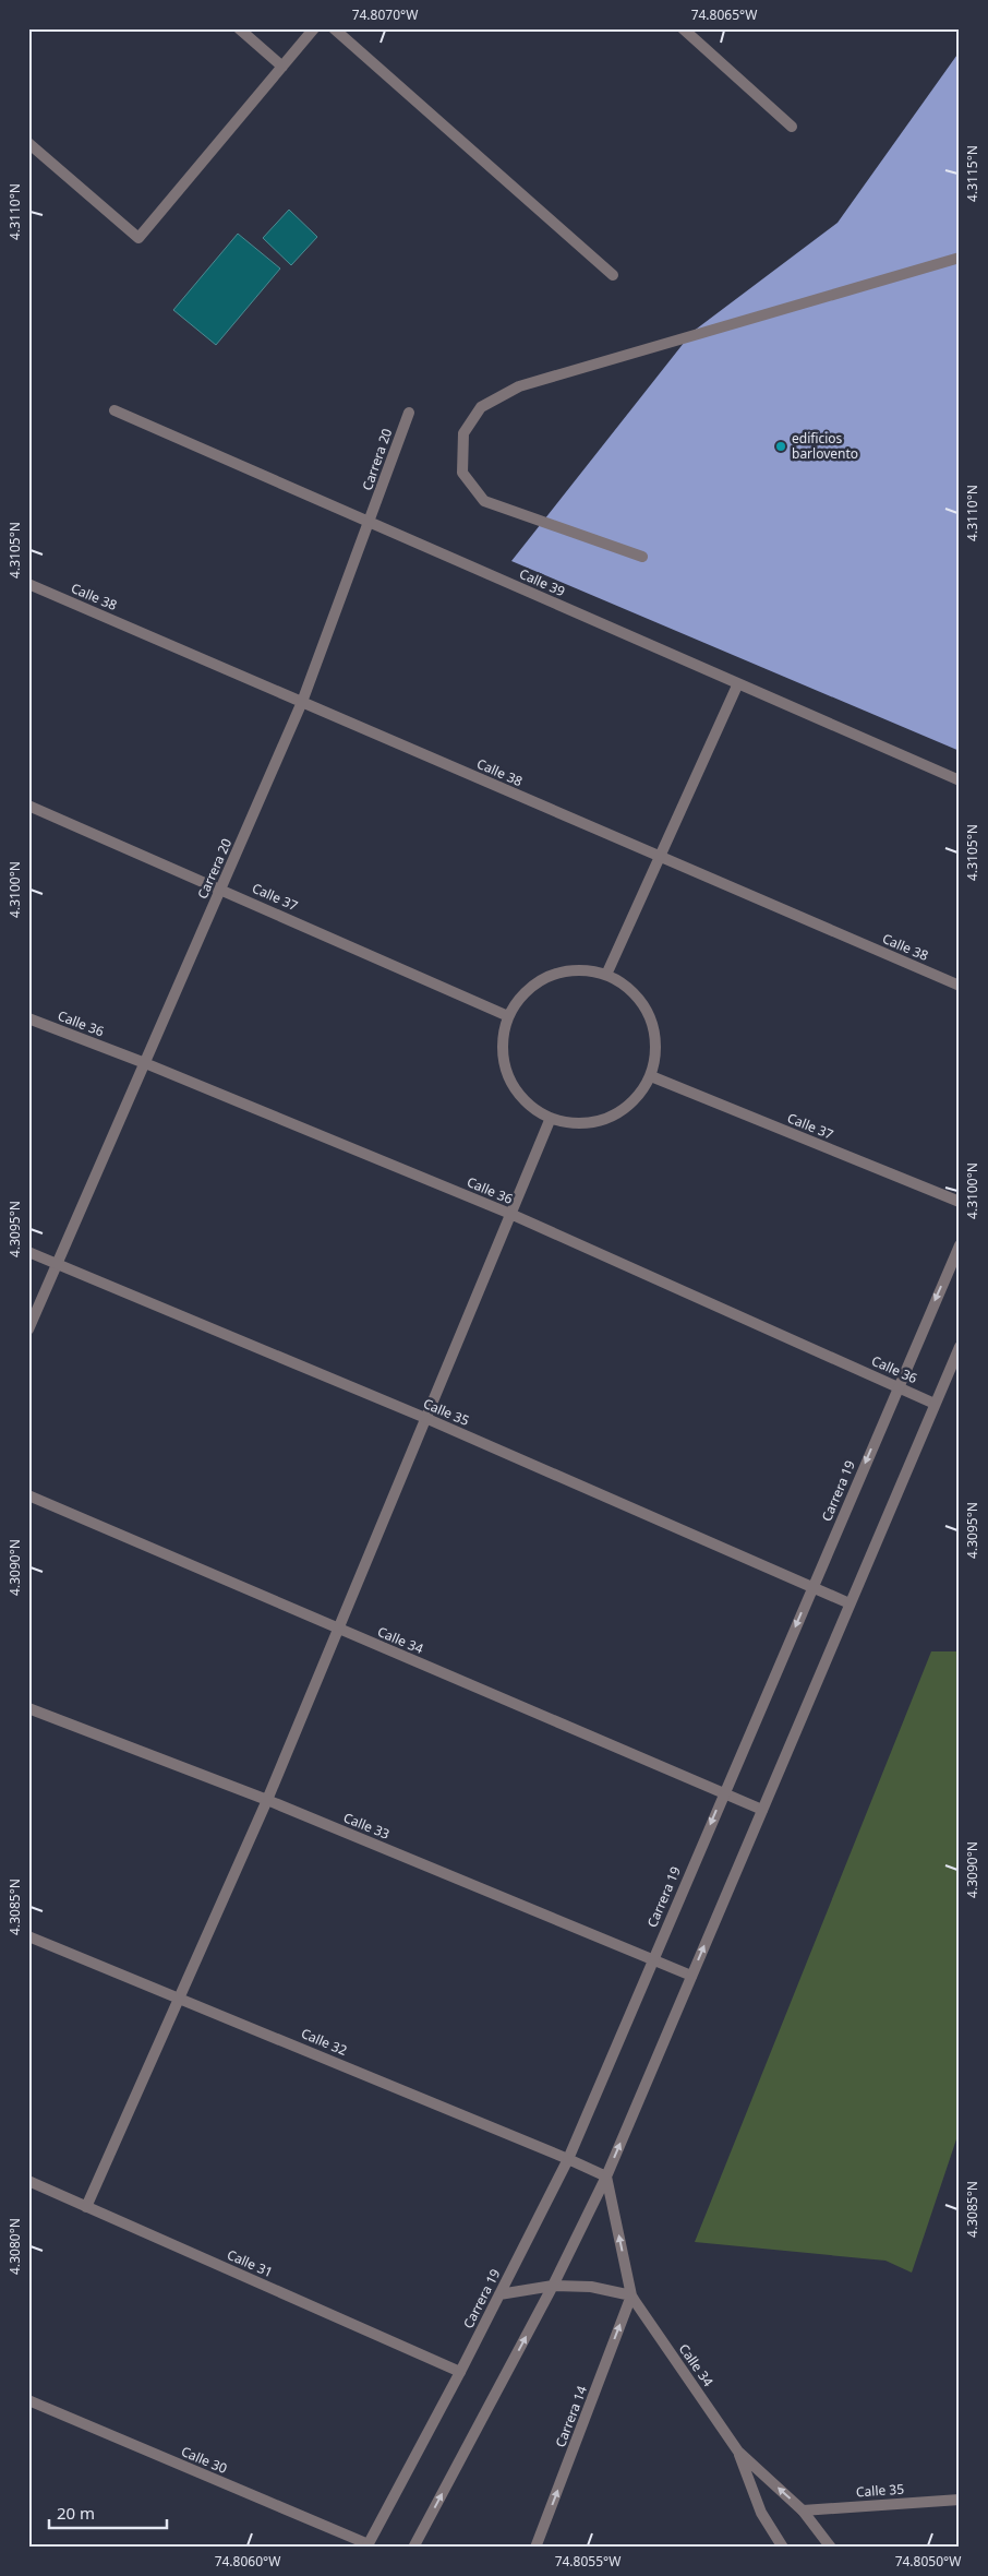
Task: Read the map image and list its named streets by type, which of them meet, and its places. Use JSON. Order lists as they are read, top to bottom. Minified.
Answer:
{"streets":{"street":["Carrera 20","Calle 39","Calle 38","Calle 37","Calle 36","Calle 35","Carrera 19","Calle 34","Calle 33","Calle 32","Calle 31","Carrera 14","Calle 30"]},"crossings":[["Carrera 20","Calle 39"],["Carrera 20","Calle 38"],["Carrera 20","Calle 37"],["Carrera 20","Calle 36"],["Carrera 20","Calle 35"],["Calle 36","Carrera 19"],["Calle 35","Carrera 19"],["Calle 35","Calle 34"],["Carrera 19","Calle 34"],["Carrera 19","Calle 33"],["Carrera 19","Calle 32"],["Carrera 19","Calle 31"],["Carrera 19","Calle 30"],["Calle 34","Calle 32"],["Calle 34","Carrera 14"]],"places":["edificios barlovento"],"scale_bar":"20 m","coordinates":["74.8070°W","74.8065°W","4.3115°N","4.3110°N","4.3105°N","4.3100°N","4.3095°N","4.3090°N","4.3085°N","4.3080°N","74.8060°W","74.8055°W","74.8050°W"]}
